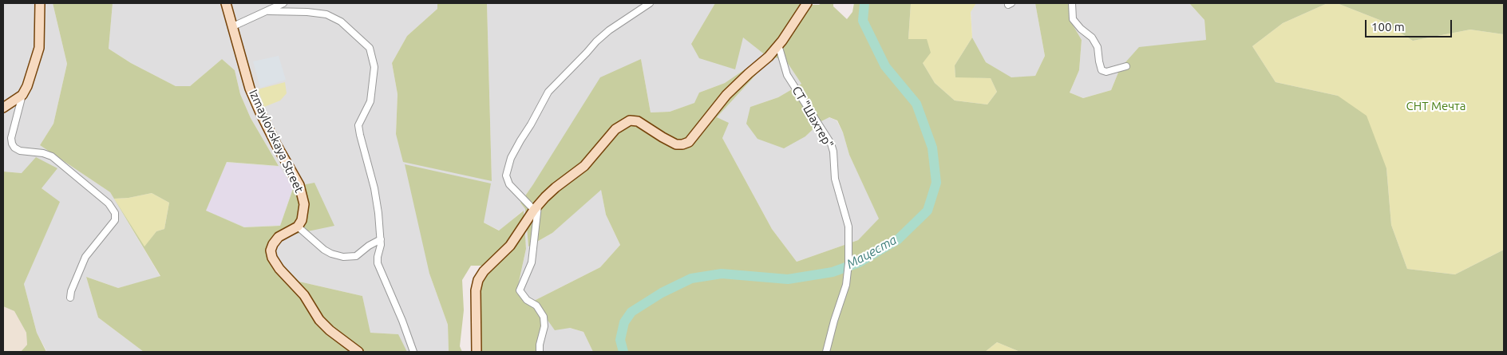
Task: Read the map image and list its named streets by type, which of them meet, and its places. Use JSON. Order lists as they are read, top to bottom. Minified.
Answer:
{"streets":{"street":["СТ \"Шахтер\"","Izmaylovskaya Street"]},"water":["Мацеста"],"parks":["СНТ Мечта"],"scale_bar":"100 m"}
